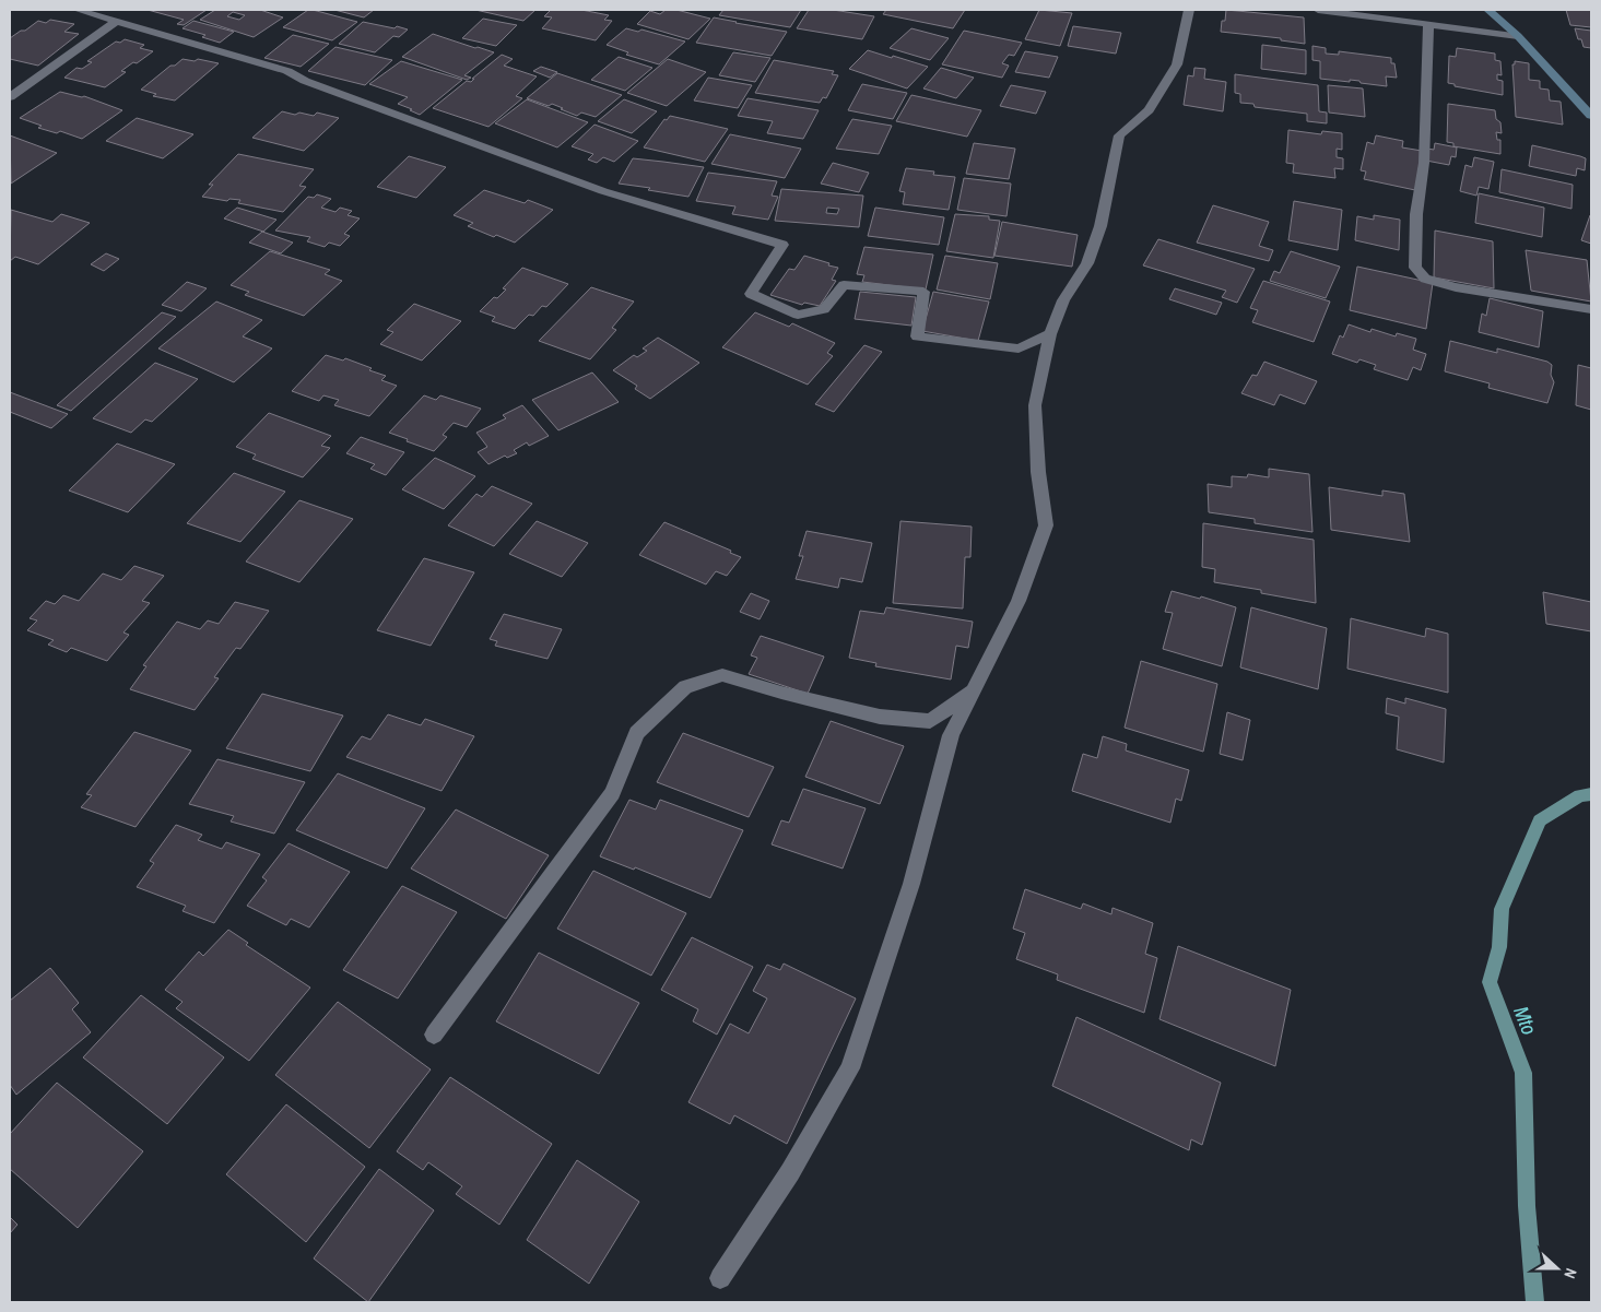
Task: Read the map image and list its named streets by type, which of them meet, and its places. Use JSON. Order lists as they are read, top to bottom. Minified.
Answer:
{"water":["Mto"],"north":"right"}
